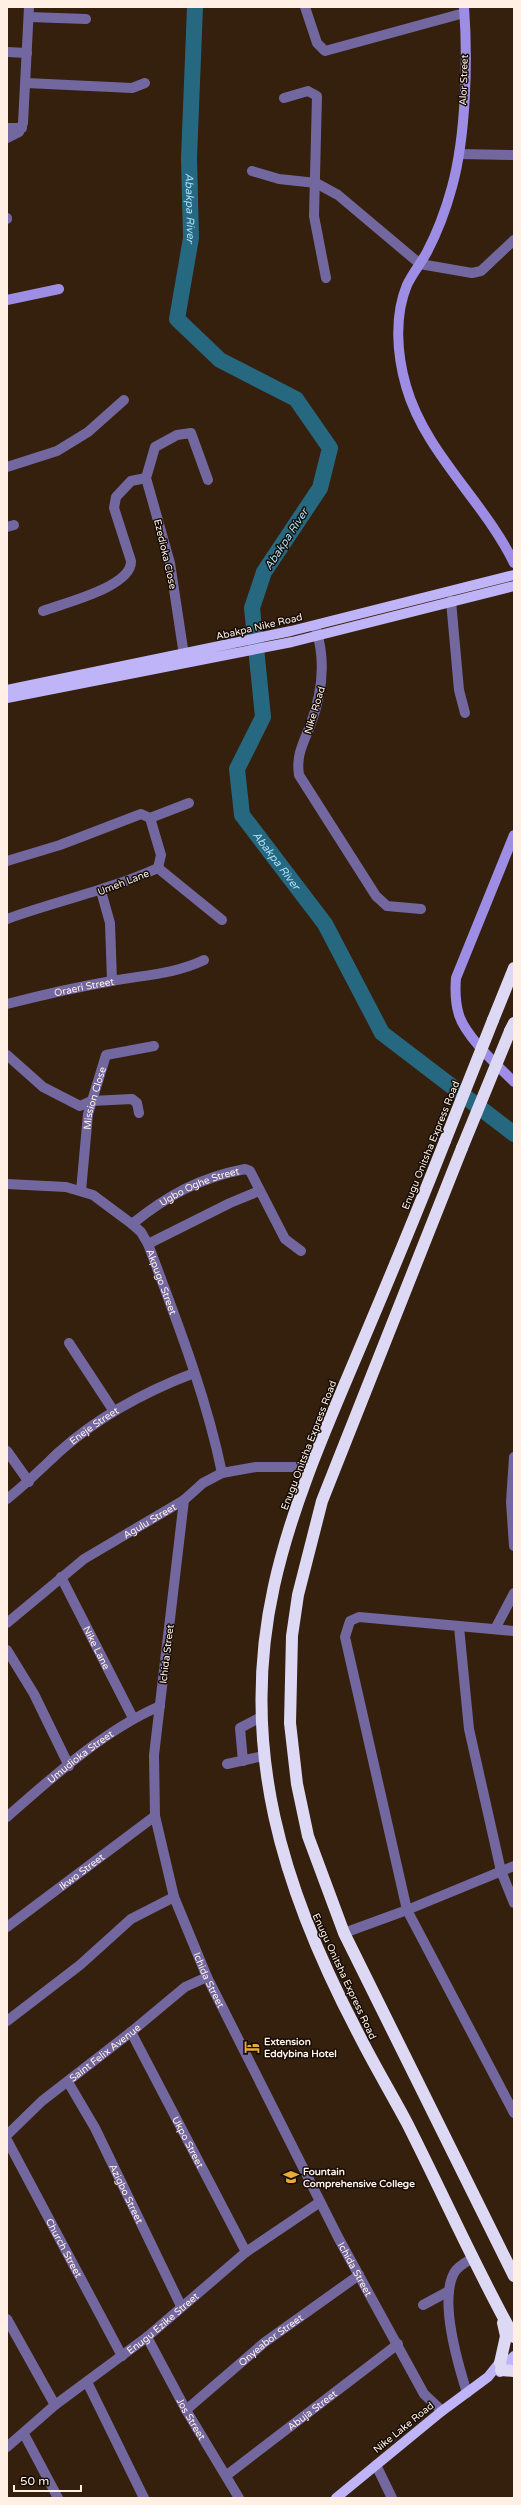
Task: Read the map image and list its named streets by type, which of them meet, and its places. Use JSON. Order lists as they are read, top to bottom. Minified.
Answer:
{"streets":{"highway":["Enugu Onitsha Express Road"],"main road":["Abakpa Nike Road","Nike Lake Road"],"street":["Alor Street","Ezedioka Close","Nike Road","Umeh Lane","Oraeri Street","Mission Close","Ugbo Oghe Street","Akpugo Street","Eneje Street","Agulu Street","Nike Lane","Ichida Street","Umudioka Street","Ikwo Street","Saint Felix Avenue","Ukpo Street","Azigbo Street","Church Street","Enugu Ezike Street","Onyeabor Street","Abuja Street","Jos Street"]},"crossings":[["Ezedioka Close","Abakpa Nike Road"],["Abakpa Nike Road","Nike Road"],["Mission Close","Akpugo Street"],["Enugu Onitsha Express Road","Agulu Street"],["Ugbo Oghe Street","Akpugo Street"],["Akpugo Street","Eneje Street"],["Akpugo Street","Agulu Street"],["Agulu Street","Nike Lane"],["Agulu Street","Ichida Street"],["Nike Lane","Umudioka Street"],["Ichida Street","Umudioka Street"],["Ichida Street","Ikwo Street"],["Ichida Street","Saint Felix Avenue"],["Ichida Street","Enugu Ezike Street"],["Ichida Street","Onyeabor Street"],["Ichida Street","Abuja Street"],["Ichida Street","Nike Lake Road"],["Saint Felix Avenue","Ukpo Street"],["Saint Felix Avenue","Azigbo Street"],["Ukpo Street","Enugu Ezike Street"],["Azigbo Street","Enugu Ezike Street"],["Church Street","Enugu Ezike Street"],["Enugu Ezike Street","Jos Street"],["Onyeabor Street","Jos Street"],["Abuja Street","Jos Street"]],"water":["Abakpa River"],"places":{"hotel":["Extension Eddybina Hotel"],"school or university":["Fountain Comprehensive College"]},"scale_bar":"50 m"}
